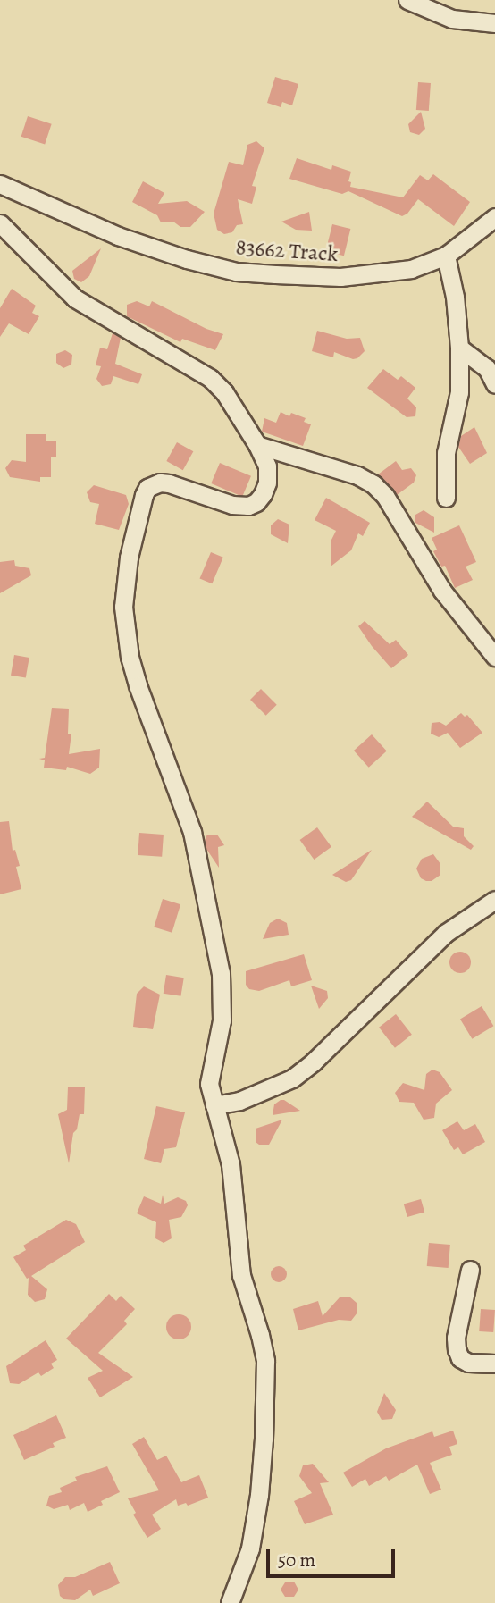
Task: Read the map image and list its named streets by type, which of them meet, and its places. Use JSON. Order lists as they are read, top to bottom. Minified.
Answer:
{"streets":{"street":["83662 Track"]},"scale_bar":"50 m"}
